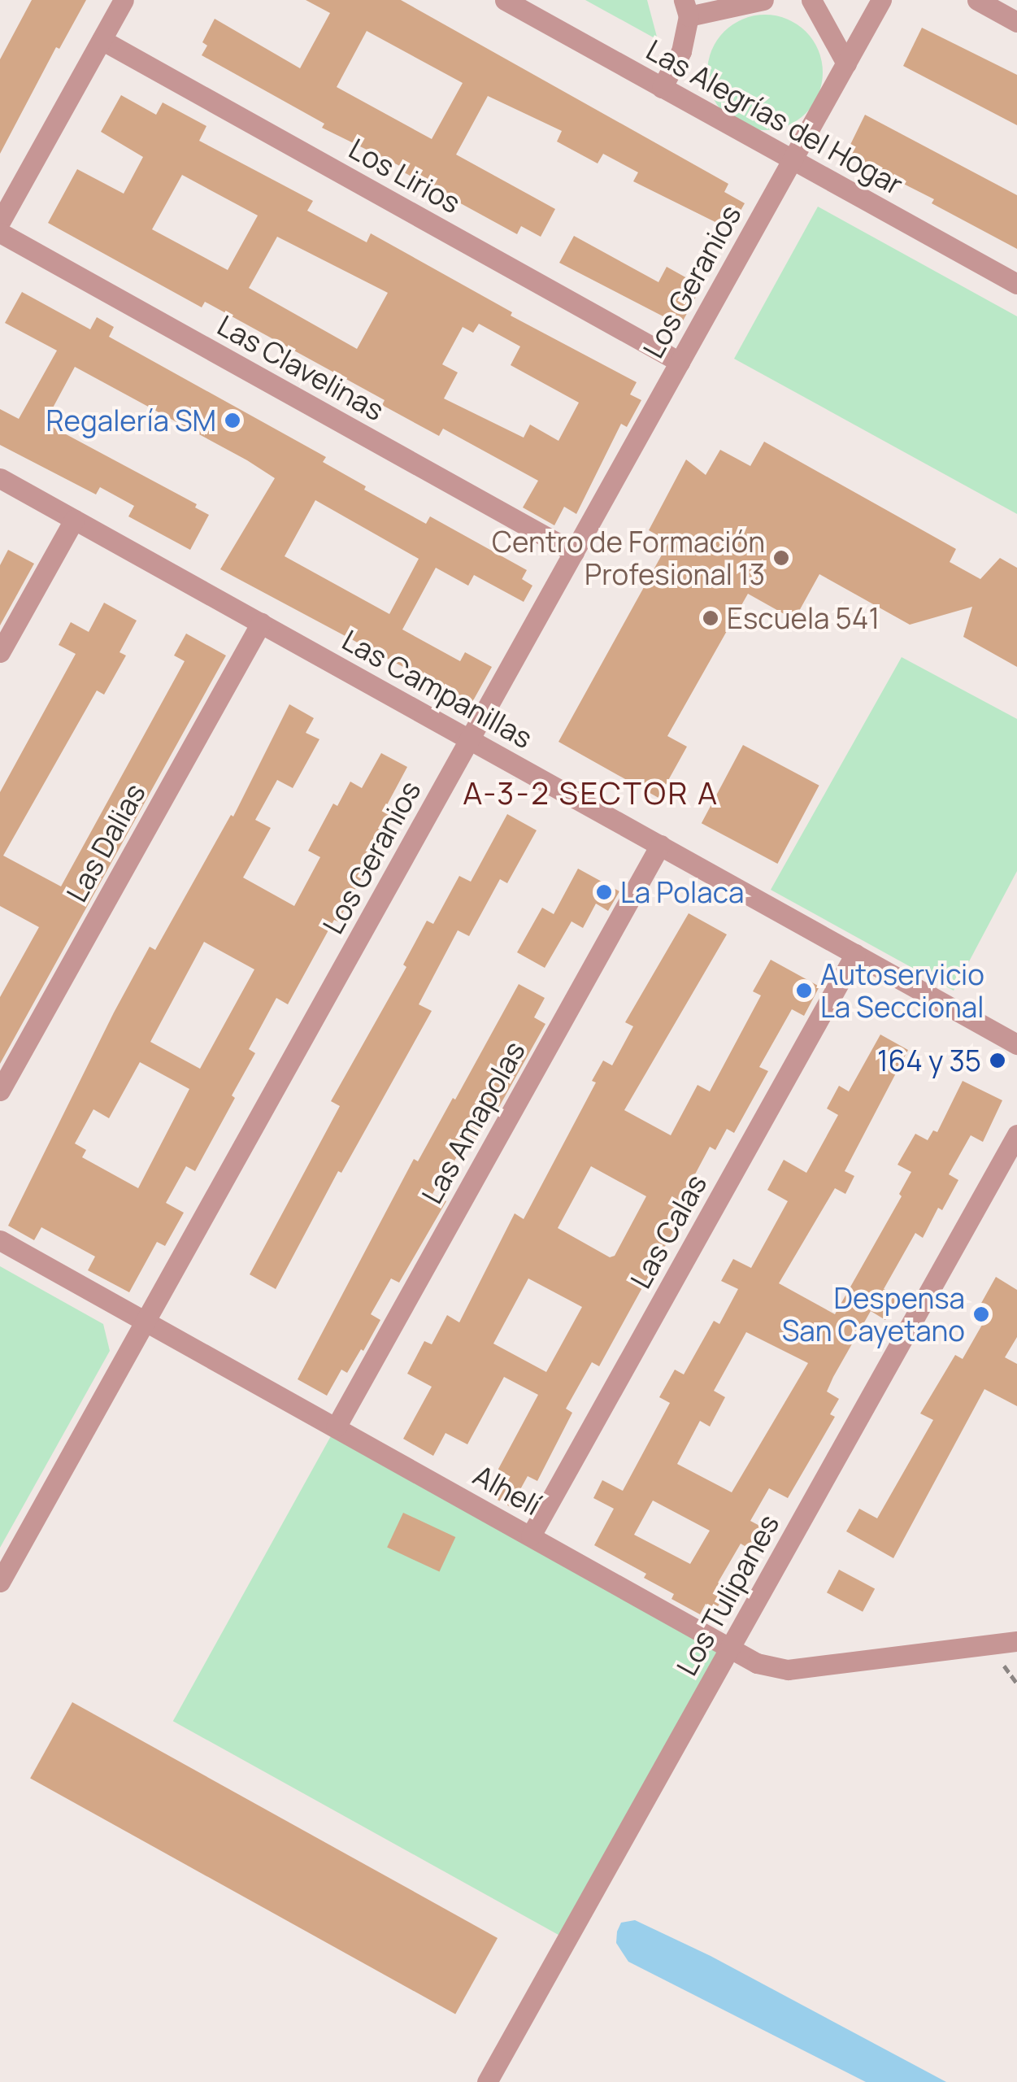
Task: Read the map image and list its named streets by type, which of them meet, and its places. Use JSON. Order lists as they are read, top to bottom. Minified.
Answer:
{"streets":{"street":["Las Alegrías del Hogar","Los Lirios","Los Geranios","Las Clavelinas","Las Campanillas","Las Dalias","Las Amapolas","Las Calas","Alhelí","Los Tulipanes"]},"crossings":[["Las Alegrías del Hogar","Los Geranios"],["Los Lirios","Los Geranios"],["Los Geranios","Las Clavelinas"],["Los Geranios","Las Campanillas"],["Los Geranios","Alhelí"],["Las Campanillas","Las Dalias"],["Las Campanillas","Las Amapolas"],["Las Campanillas","Las Calas"],["Las Amapolas","Alhelí"],["Las Calas","Alhelí"],["Alhelí","Los Tulipanes"]],"districts":["A-3-2 SECTOR A"],"places":["Regalería SM","Centro de Formación Profesional 13","Escuela 541","La Polaca","Autoservicio La Seccional","164 y 35","Despensa San Cayetano"]}
